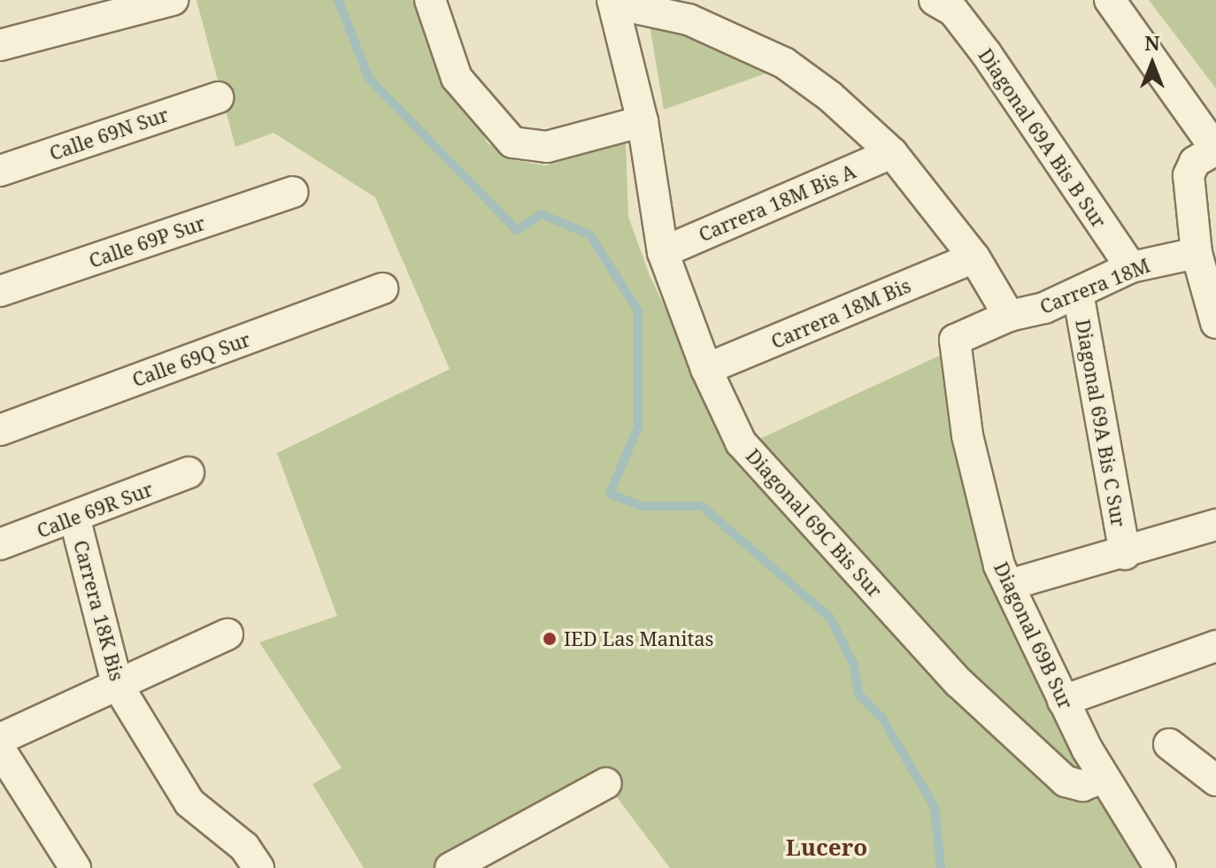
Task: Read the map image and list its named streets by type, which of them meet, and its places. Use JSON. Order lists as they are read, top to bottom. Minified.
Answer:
{"streets":{"street":["Calle 69N Sur","Diagonal 69A Bis B Sur","Carrera 18M Bis A","Calle 69P Sur","Carrera 18M","Carrera 18M Bis","Calle 69Q Sur","Diagonal 69A Bis C Sur","Calle 69R Sur","Diagonal 69C Bis Sur","Carrera 18K Bis","Diagonal 69B Sur"]},"crossings":[["Diagonal 69A Bis B Sur","Carrera 18M"],["Carrera 18M Bis A","Diagonal 69C Bis Sur"],["Carrera 18M","Diagonal 69A Bis C Sur"],["Carrera 18M","Diagonal 69B Sur"],["Carrera 18M Bis","Diagonal 69C Bis Sur"],["Calle 69R Sur","Carrera 18K Bis"],["Diagonal 69C Bis Sur","Diagonal 69B Sur"]],"districts":["Lucero"],"places":["IED Las Manitas"],"north":"top"}
